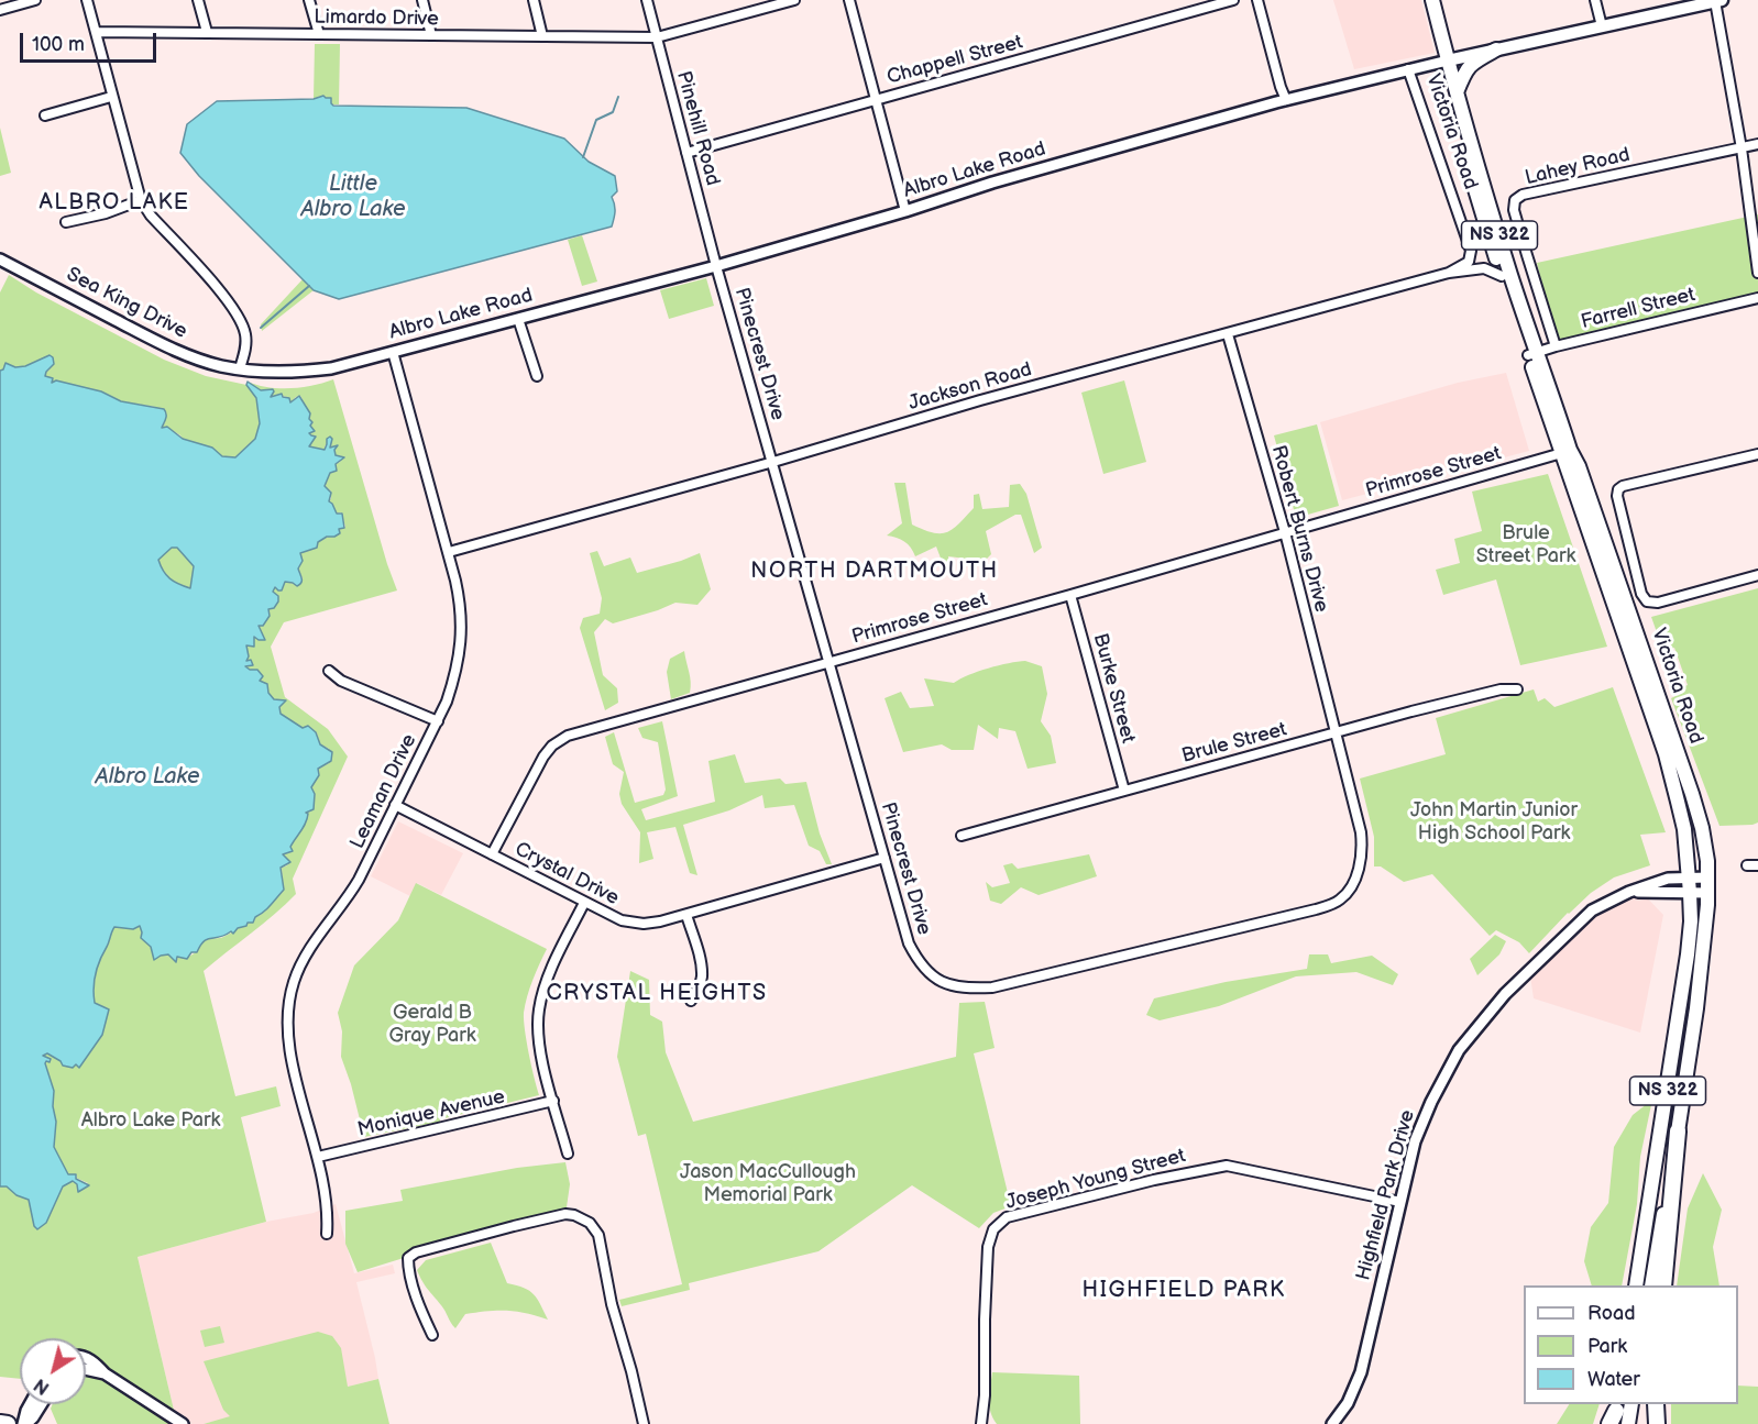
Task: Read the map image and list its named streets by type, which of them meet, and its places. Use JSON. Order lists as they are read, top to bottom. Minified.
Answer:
{"streets":{"main road":["Victoria Road","Albro Lake Road","NS 322"],"street":["Limardo Drive","Chappell Street","Pinehill Road","Lahey Road","Sea King Drive","Farrell Street","Pinecrest Drive","Jackson Road","Primrose Street","Robert Burns Drive","Burke Street","Brule Street","Leaman Drive","Crystal Drive","Monique Avenue","Joseph Young Street","Highfield Park Drive"]},"crossings":[["Limardo Drive","Pinehill Road"],["Chappell Street","Pinehill Road"],["Pinehill Road","Albro Lake Road"],["Pinehill Road","Pinecrest Drive"],["Victoria Road","Albro Lake Road"],["Victoria Road","Farrell Street"],["Victoria Road","Jackson Road"],["Victoria Road","Primrose Street"],["Victoria Road","Highfield Park Drive"],["Lahey Road","Farrell Street"],["Albro Lake Road","Sea King Drive"],["Albro Lake Road","Pinecrest Drive"],["Albro Lake Road","Leaman Drive"],["Pinecrest Drive","Jackson Road"],["Pinecrest Drive","Primrose Street"],["Pinecrest Drive","Robert Burns Drive"],["Pinecrest Drive","Brule Street"],["Pinecrest Drive","Crystal Drive"],["Jackson Road","Robert Burns Drive"],["Jackson Road","Leaman Drive"],["Primrose Street","Robert Burns Drive"],["Primrose Street","Burke Street"],["Primrose Street","Crystal Drive"],["Robert Burns Drive","Brule Street"],["Burke Street","Brule Street"],["Leaman Drive","Crystal Drive"],["Leaman Drive","Monique Avenue"],["Joseph Young Street","Highfield Park Drive"]],"districts":["ALBRO LAKE","NORTH DARTMOUTH","CRYSTAL HEIGHTS","HIGHFIELD PARK"],"water":["Little Albro Lake","Albro Lake"],"parks":["Brule Street Park","John Martin Junior High School Park","Gerald B Gray Park","Albro Lake Park","Jason MacCullough Memorial Park"],"legend":["Road","Park","Water"],"scale_bar":"100 m","north":"bottom left"}
